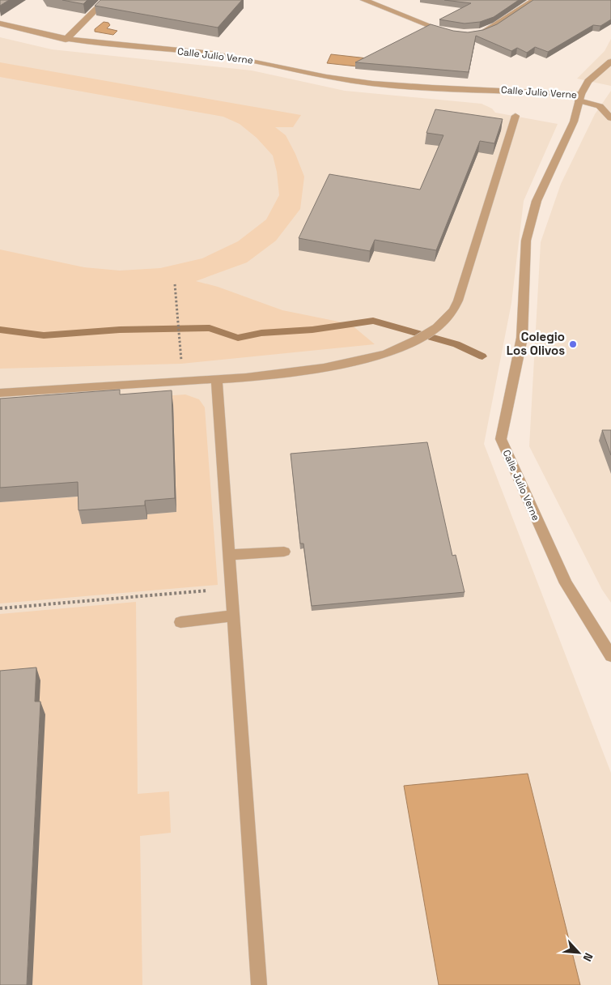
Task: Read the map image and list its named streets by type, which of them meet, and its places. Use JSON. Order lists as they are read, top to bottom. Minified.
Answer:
{"streets":{"street":["Calle Julio Verne"]},"places":["Colegio Los Olivos"],"north":"bottom right"}
